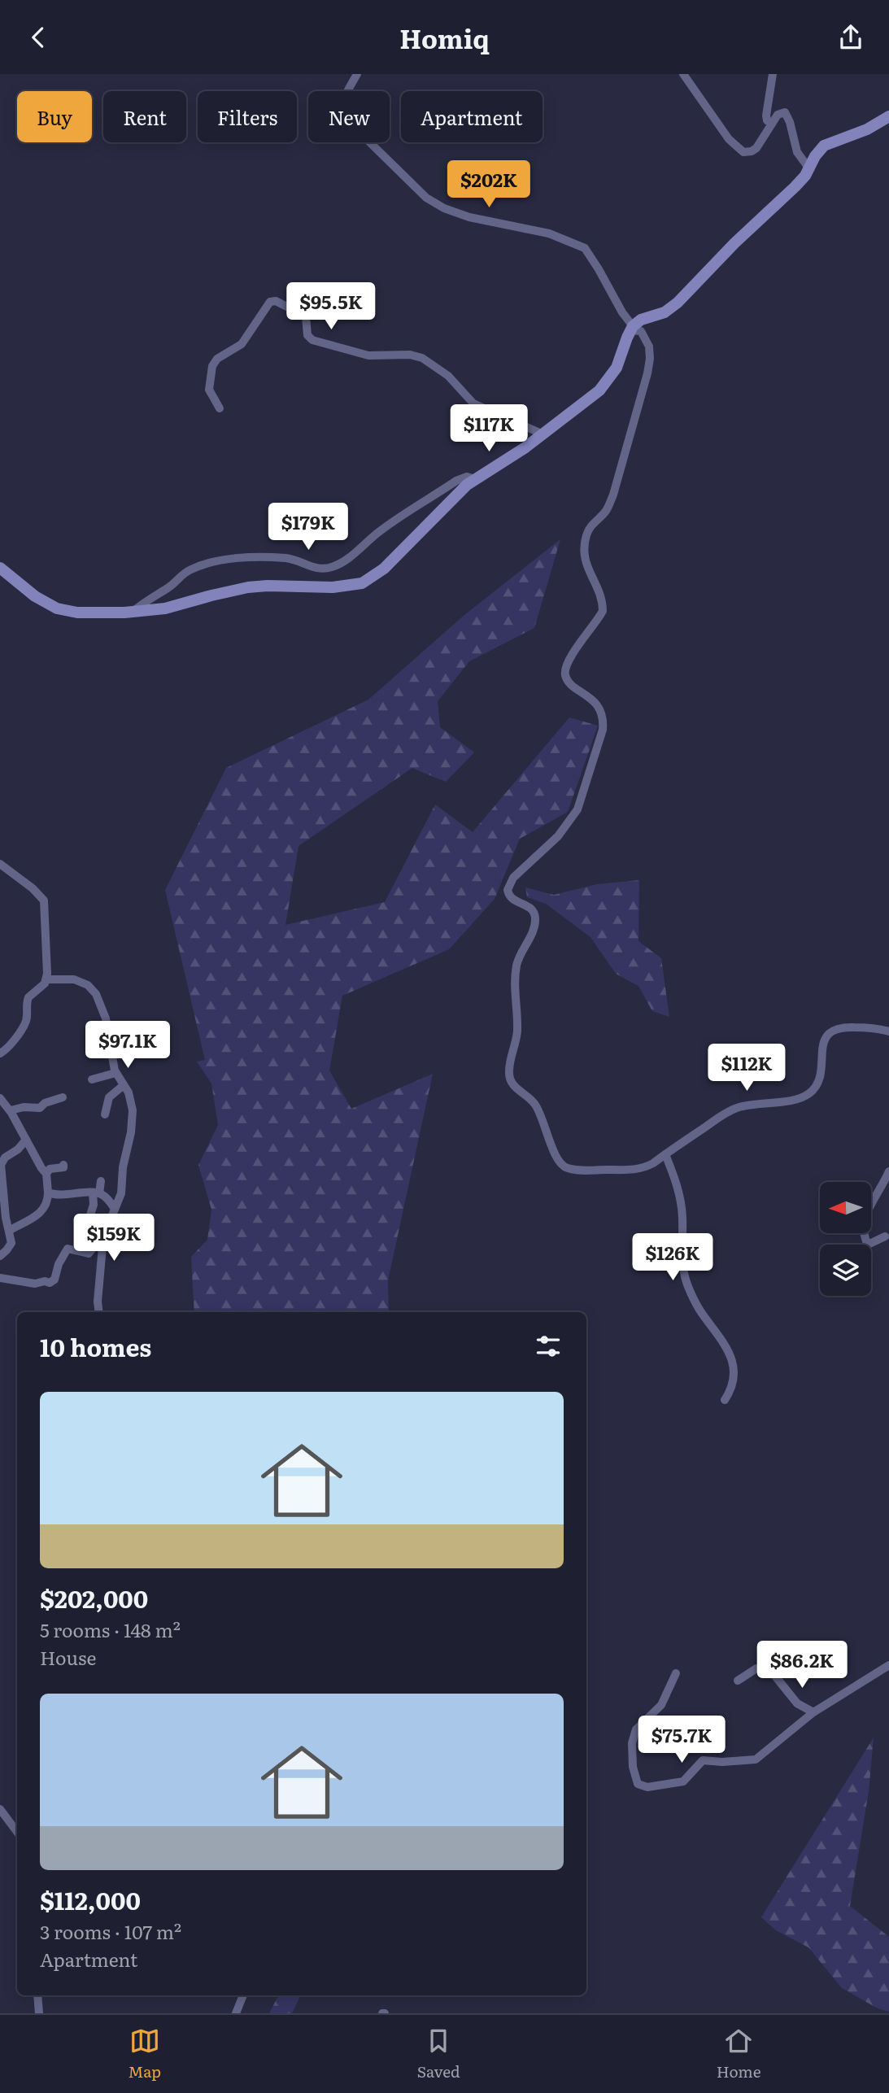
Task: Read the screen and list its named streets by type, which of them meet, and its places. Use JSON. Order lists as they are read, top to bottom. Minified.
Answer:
{"north":"left","page":{"header":"Homiq","chip":["Buy","Rent","Filters","New","Apartment"],"price":["$202K","$95.5K","$117K","$179K","$97.1K","$112K","$159K","$126K","$86.2K","$75.7K"],"heading":"10 homes","list":[{"name":"$202,000","note":"5 rooms · 148 m² · House"},{"name":"$112,000","note":"3 rooms · 107 m² · Apartment"}],"tabs":["Map","Saved","Home"]}}
